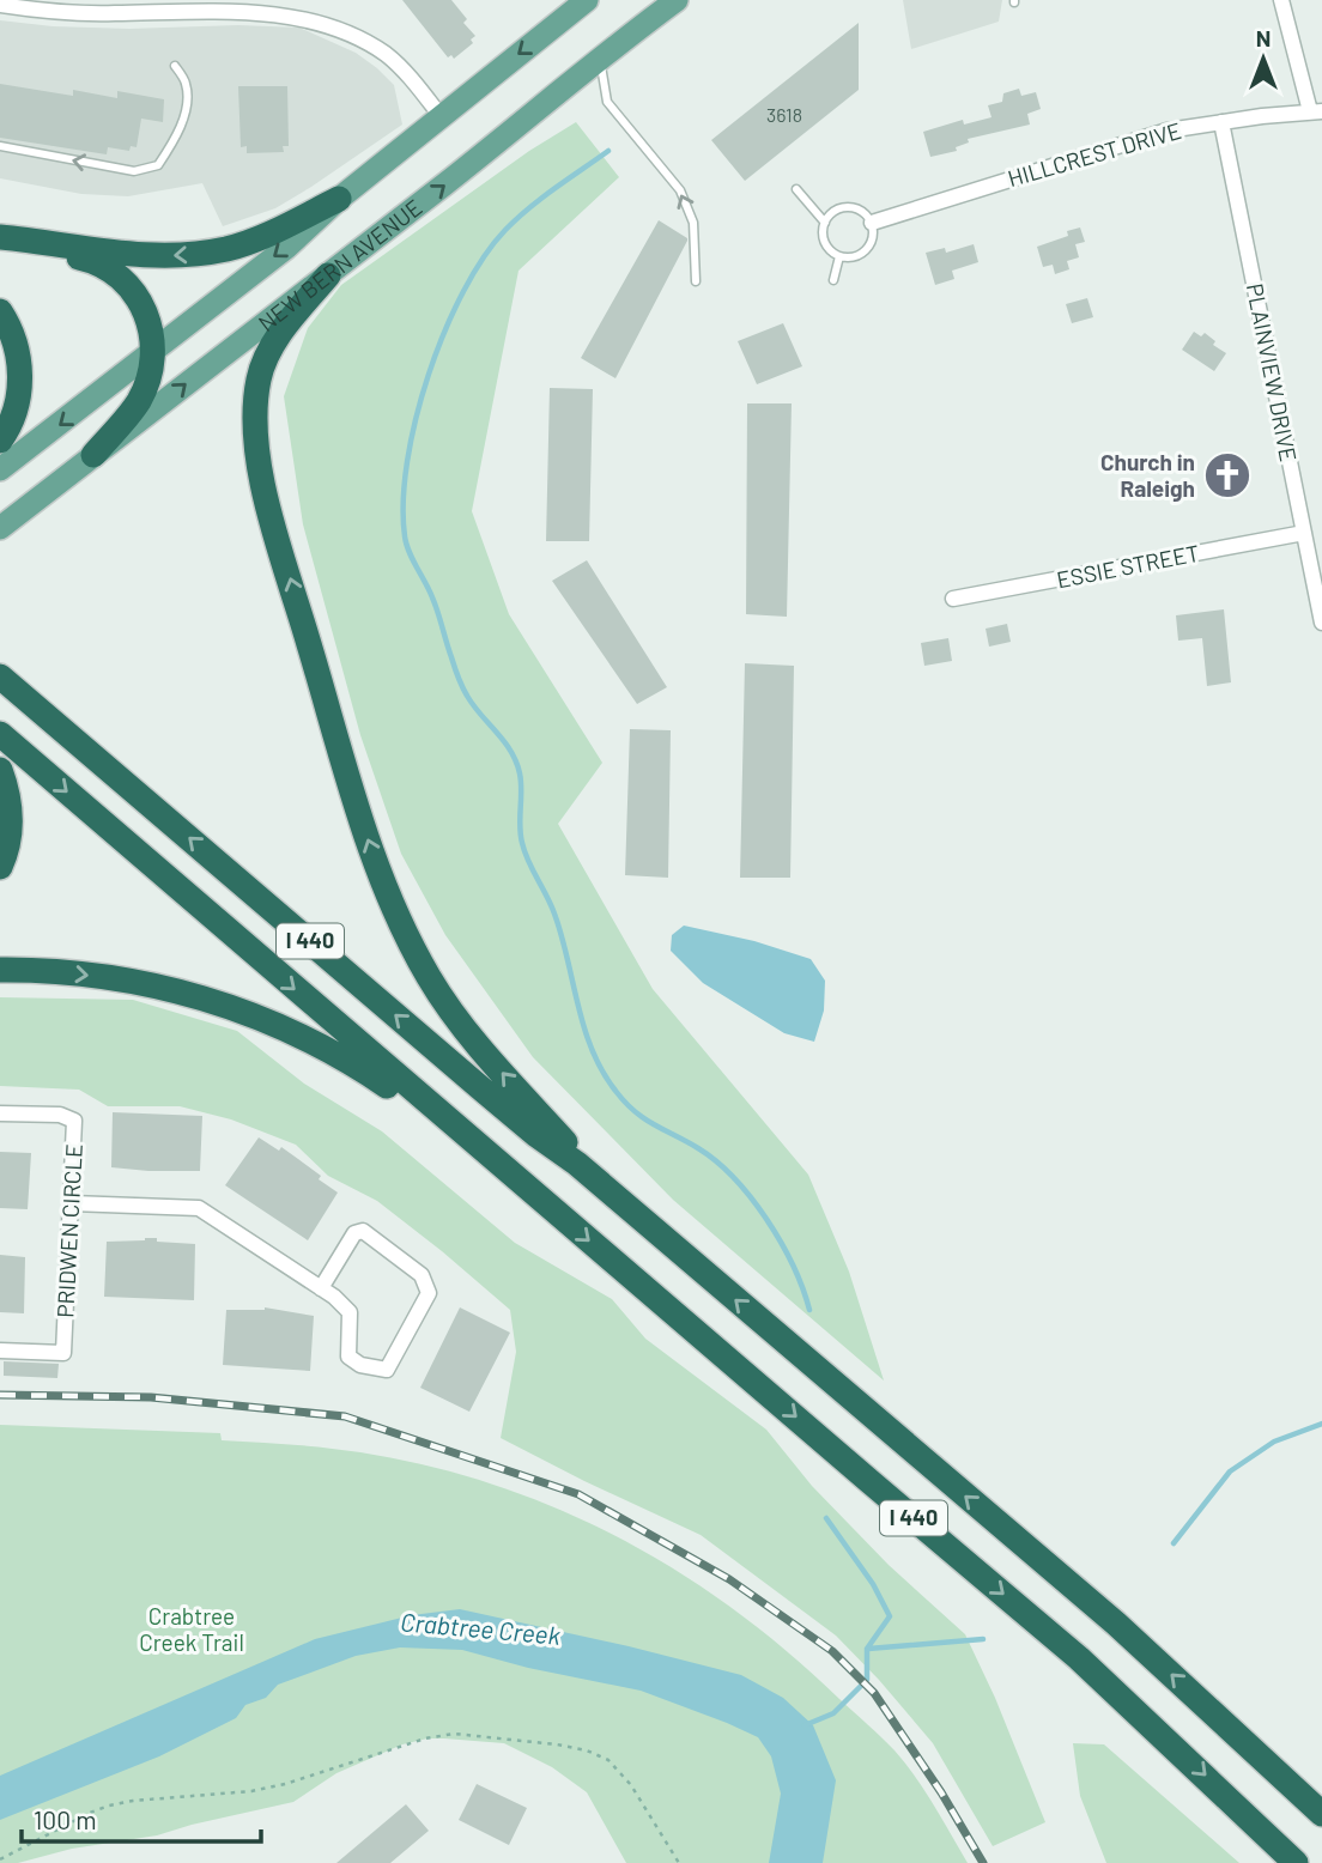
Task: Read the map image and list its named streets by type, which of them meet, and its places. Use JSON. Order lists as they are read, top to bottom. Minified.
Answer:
{"streets":{"highway":["I 440"],"main road":["NEW BERN AVENUE"],"street":["HILLCREST DRIVE","PLAINVIEW DRIVE","ESSIE STREET","PRIDWEN CIRCLE"]},"crossings":[["HILLCREST DRIVE","PLAINVIEW DRIVE"],["PLAINVIEW DRIVE","ESSIE STREET"]],"water":["Crabtree Creek"],"parks":["Crabtree Creek Trail"],"places":{"church":["Church in Raleigh"]},"house_numbers":["3618"],"scale_bar":"100 m","north":"top"}
